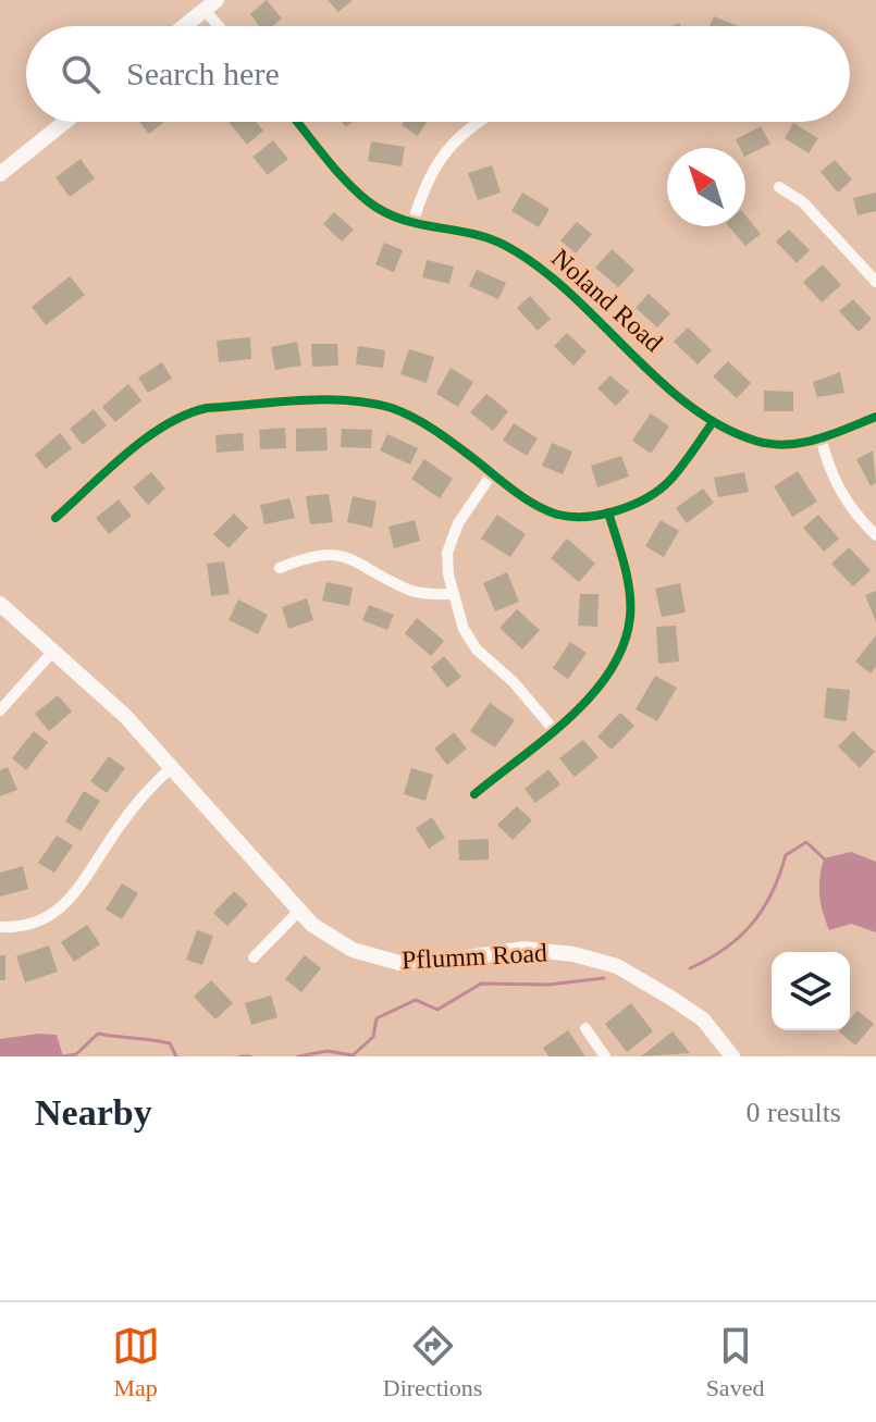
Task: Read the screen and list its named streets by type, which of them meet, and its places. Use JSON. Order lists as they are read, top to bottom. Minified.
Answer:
{"streets":{"main road":["Pflumm Road"],"street":["Noland Road"]},"north":"top left","page":{"search":"Search here","heading":["Nearby","0 results"],"nav":["Map","Directions","Saved"]}}
